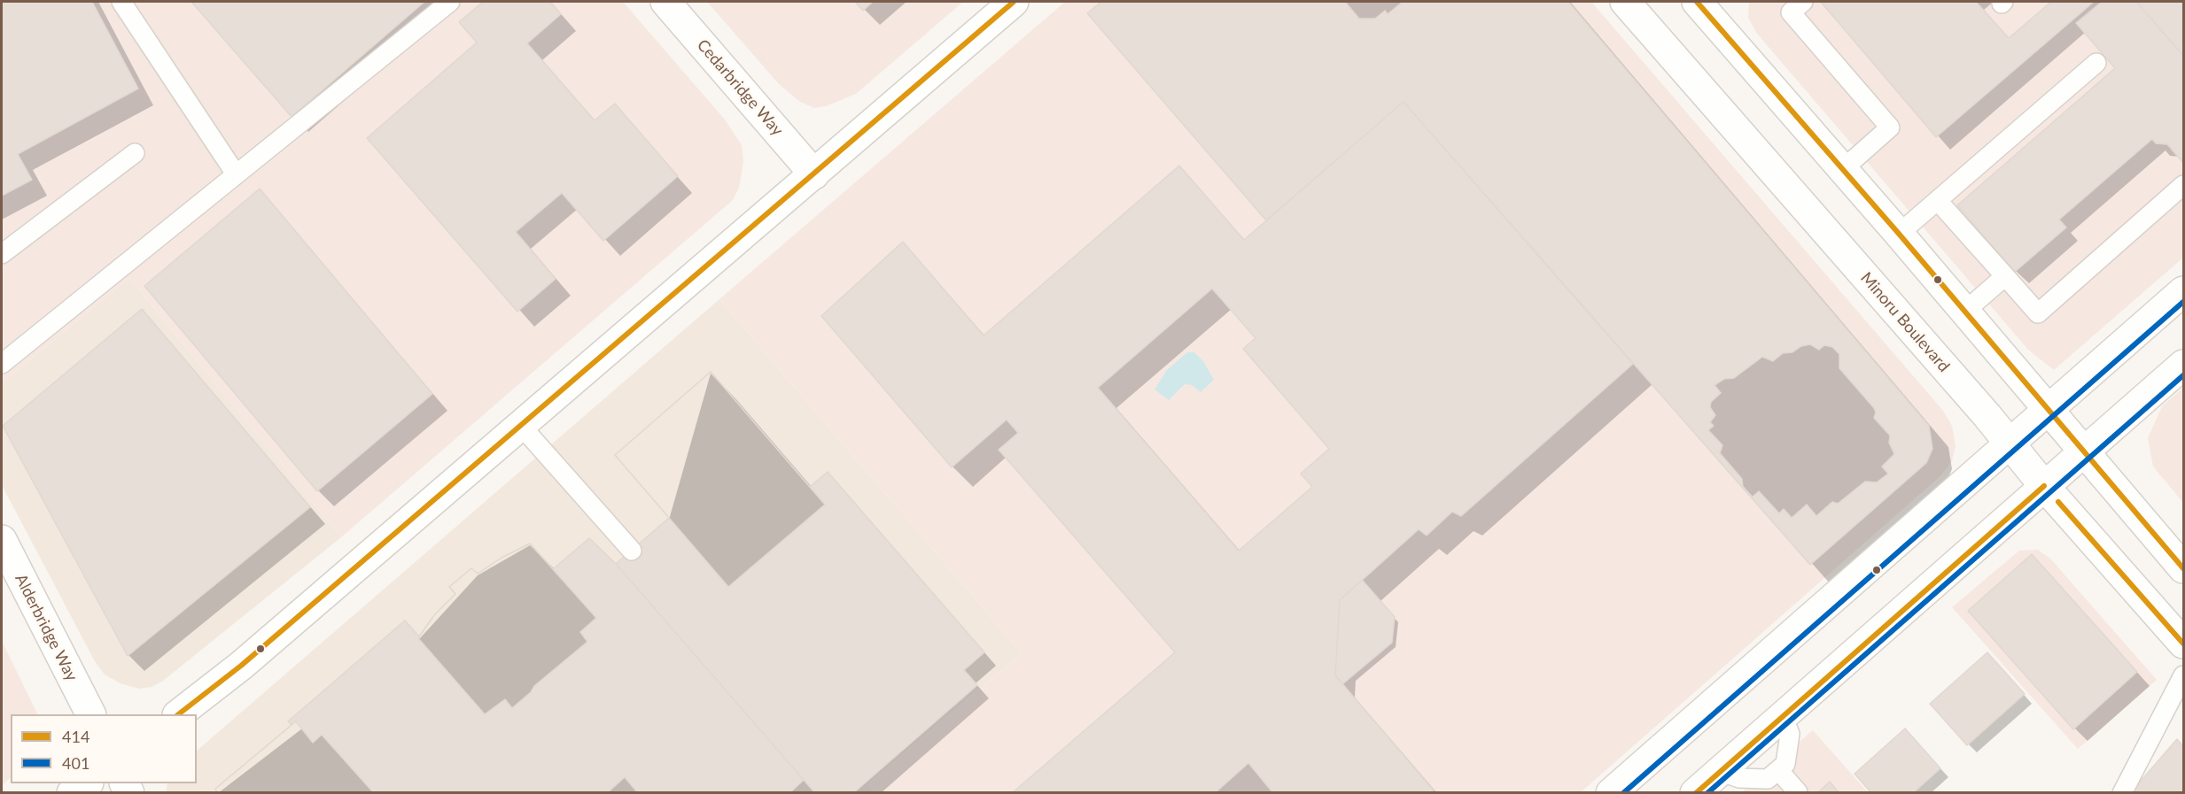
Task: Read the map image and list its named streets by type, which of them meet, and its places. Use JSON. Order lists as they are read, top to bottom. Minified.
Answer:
{"streets":{"street":["Cedarbridge Way","Minoru Boulevard","Alderbridge Way"]},"lines":["transit line 414","transit line 401"],"legend":["414","401"]}
